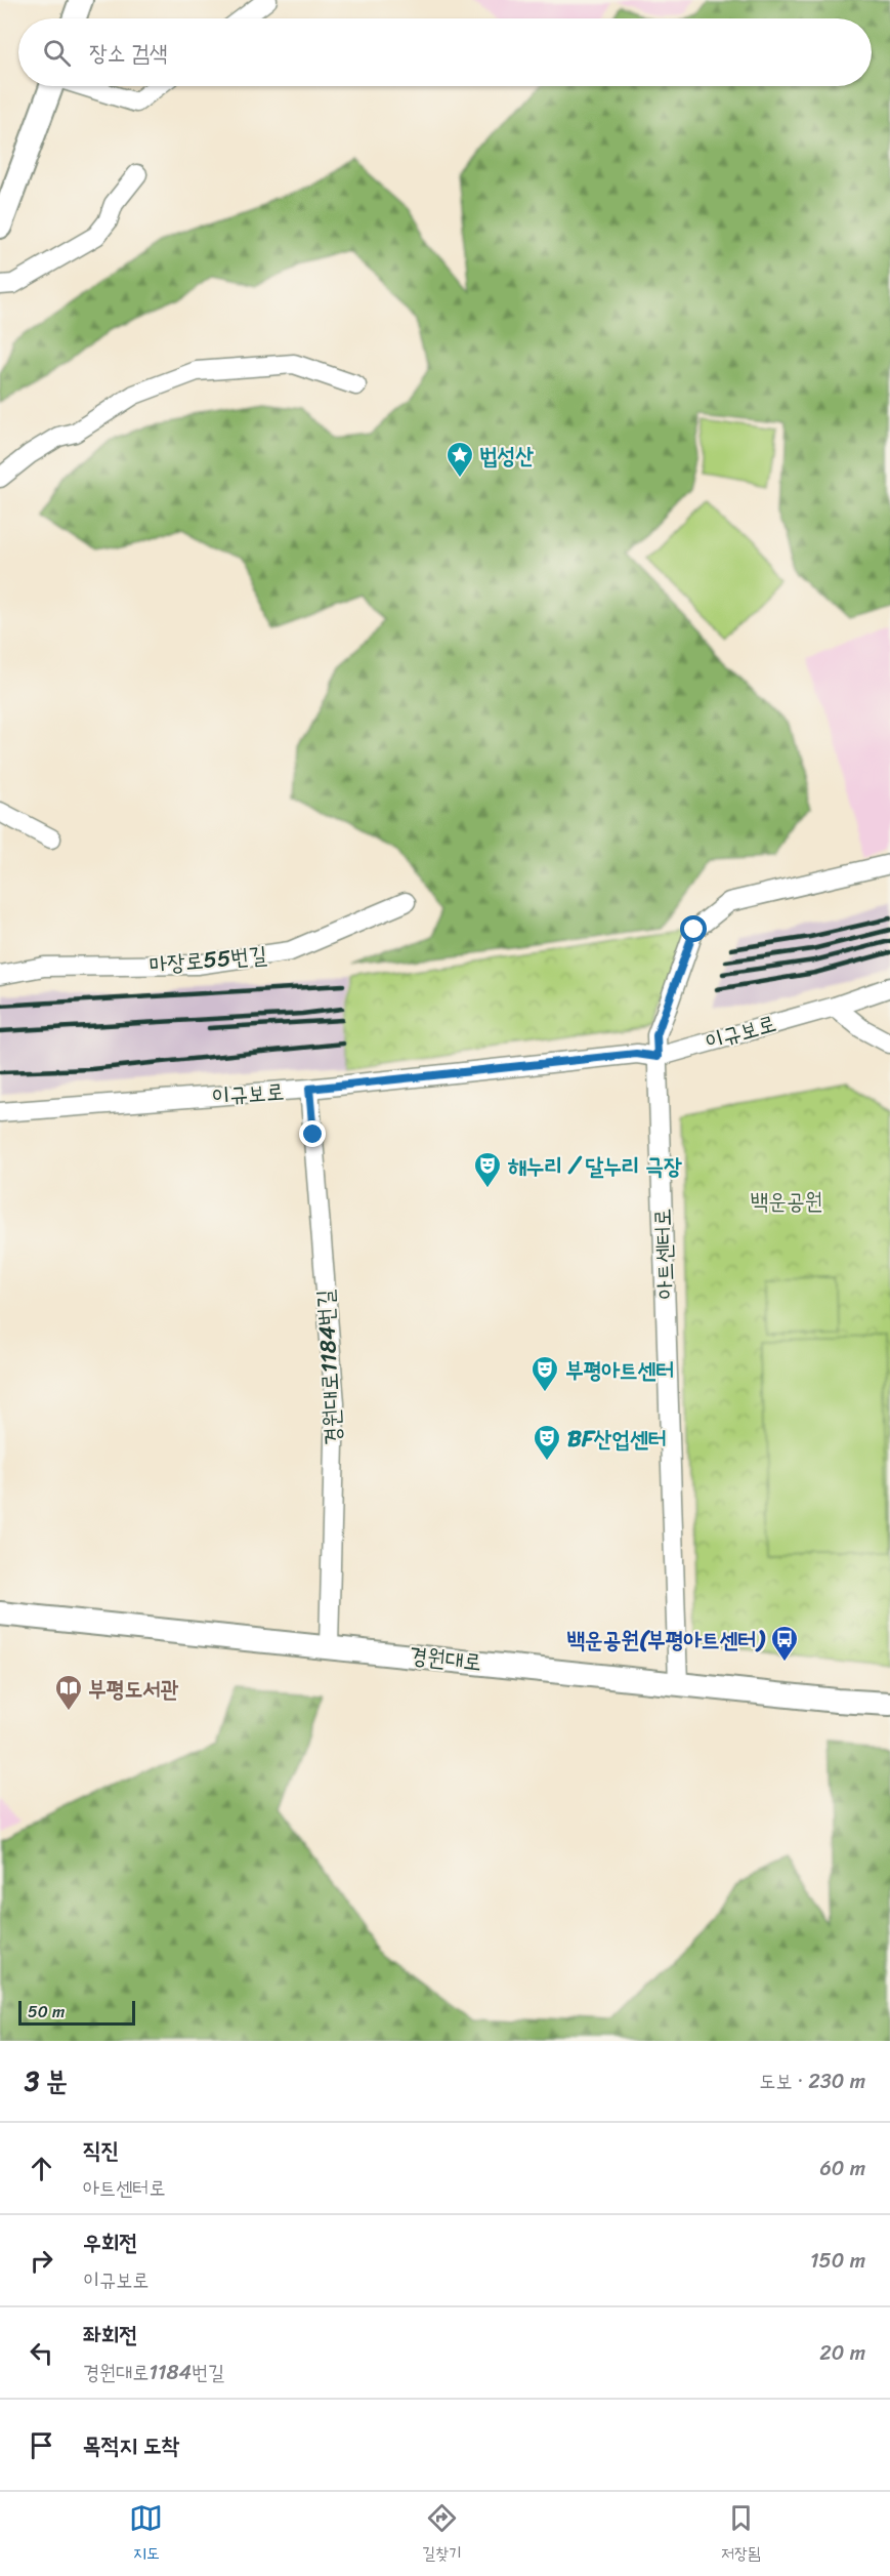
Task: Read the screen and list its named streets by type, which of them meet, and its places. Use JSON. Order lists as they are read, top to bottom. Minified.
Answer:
{"streets":{"main road":["경원대로"],"street":["마장로55번길","이규보로","아트센터로","경원대로1184번길"]},"crossings":[["이규보로","아트센터로"],["이규보로","경원대로1184번길"],["아트센터로","경원대로"],["경원대로1184번길","경원대로"]],"parks":["백운공원"],"places":{"place":["법성산"],"theatre":["해누리 / 달누리 극장","부평아트센터","BF산업센터"],"bus stop":["백운공원(부평아트센터)"],"library":["부평도서관"]},"scale_bar":"50 m","page":{"search":"장소 검색","scale":"50 m","heading":["3 분","도보 · 230 m"],"list":[["직진","아트센터로","60 m"],["우회전","이규보로","150 m"],["좌회전","경원대로1184번길","20 m"],"목적지 도착"],"nav":["지도","길찾기","저장됨"]}}
